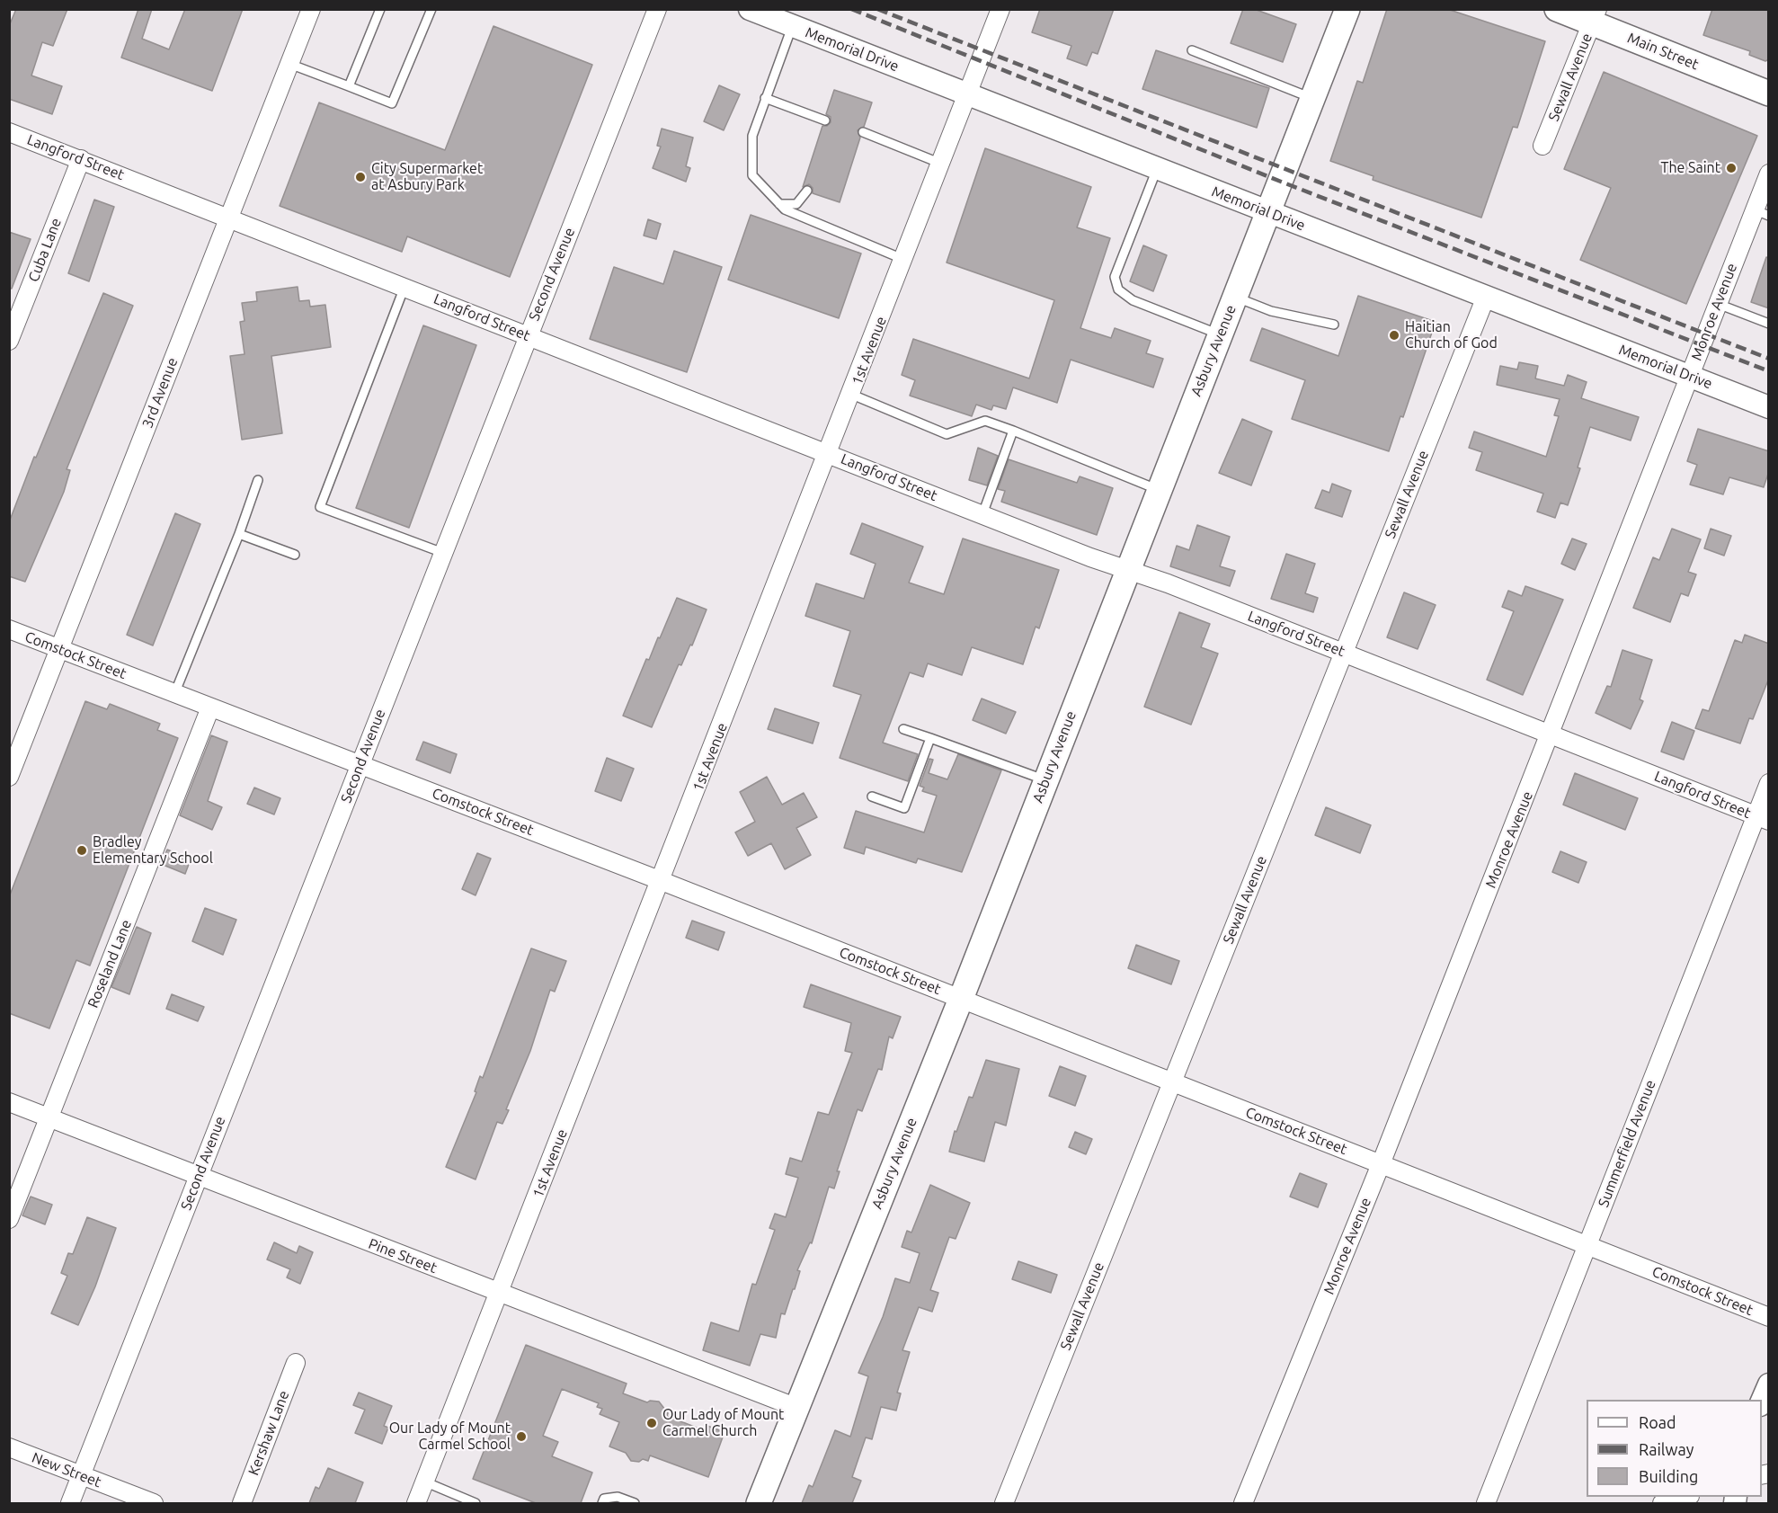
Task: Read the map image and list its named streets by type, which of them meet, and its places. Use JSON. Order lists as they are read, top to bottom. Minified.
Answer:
{"streets":{"main road":["Main Street","Asbury Avenue"],"street":["Memorial Drive","Sewall Avenue","Langford Street","Cuba Lane","Second Avenue","Monroe Avenue","1st Avenue","3rd Avenue","Comstock Street","Roseland Lane","Summerfield Avenue","Pine Street","Kershaw Lane","New Street"]},"crossings":[["Memorial Drive","Sewall Avenue"],["Memorial Drive","Monroe Avenue"],["Memorial Drive","1st Avenue"],["Memorial Drive","Asbury Avenue"],["Main Street","Sewall Avenue"],["Sewall Avenue","Langford Street"],["Sewall Avenue","Comstock Street"],["Langford Street","Cuba Lane"],["Langford Street","Second Avenue"],["Langford Street","Monroe Avenue"],["Langford Street","1st Avenue"],["Langford Street","Asbury Avenue"],["Langford Street","3rd Avenue"],["Langford Street","Summerfield Avenue"],["Second Avenue","Comstock Street"],["Second Avenue","Pine Street"],["Second Avenue","New Street"],["Monroe Avenue","Comstock Street"],["1st Avenue","Comstock Street"],["1st Avenue","Pine Street"],["Asbury Avenue","Comstock Street"],["Asbury Avenue","Pine Street"],["3rd Avenue","Comstock Street"],["Comstock Street","Roseland Lane"],["Comstock Street","Summerfield Avenue"],["Roseland Lane","Pine Street"]],"places":["The Saint","City Supermarket at Asbury Park","Haitian Church of God","Bradley Elementary School","Our Lady of Mount Carmel Church","Our Lady of Mount Carmel School"],"legend":["Road","Railway","Building"]}
